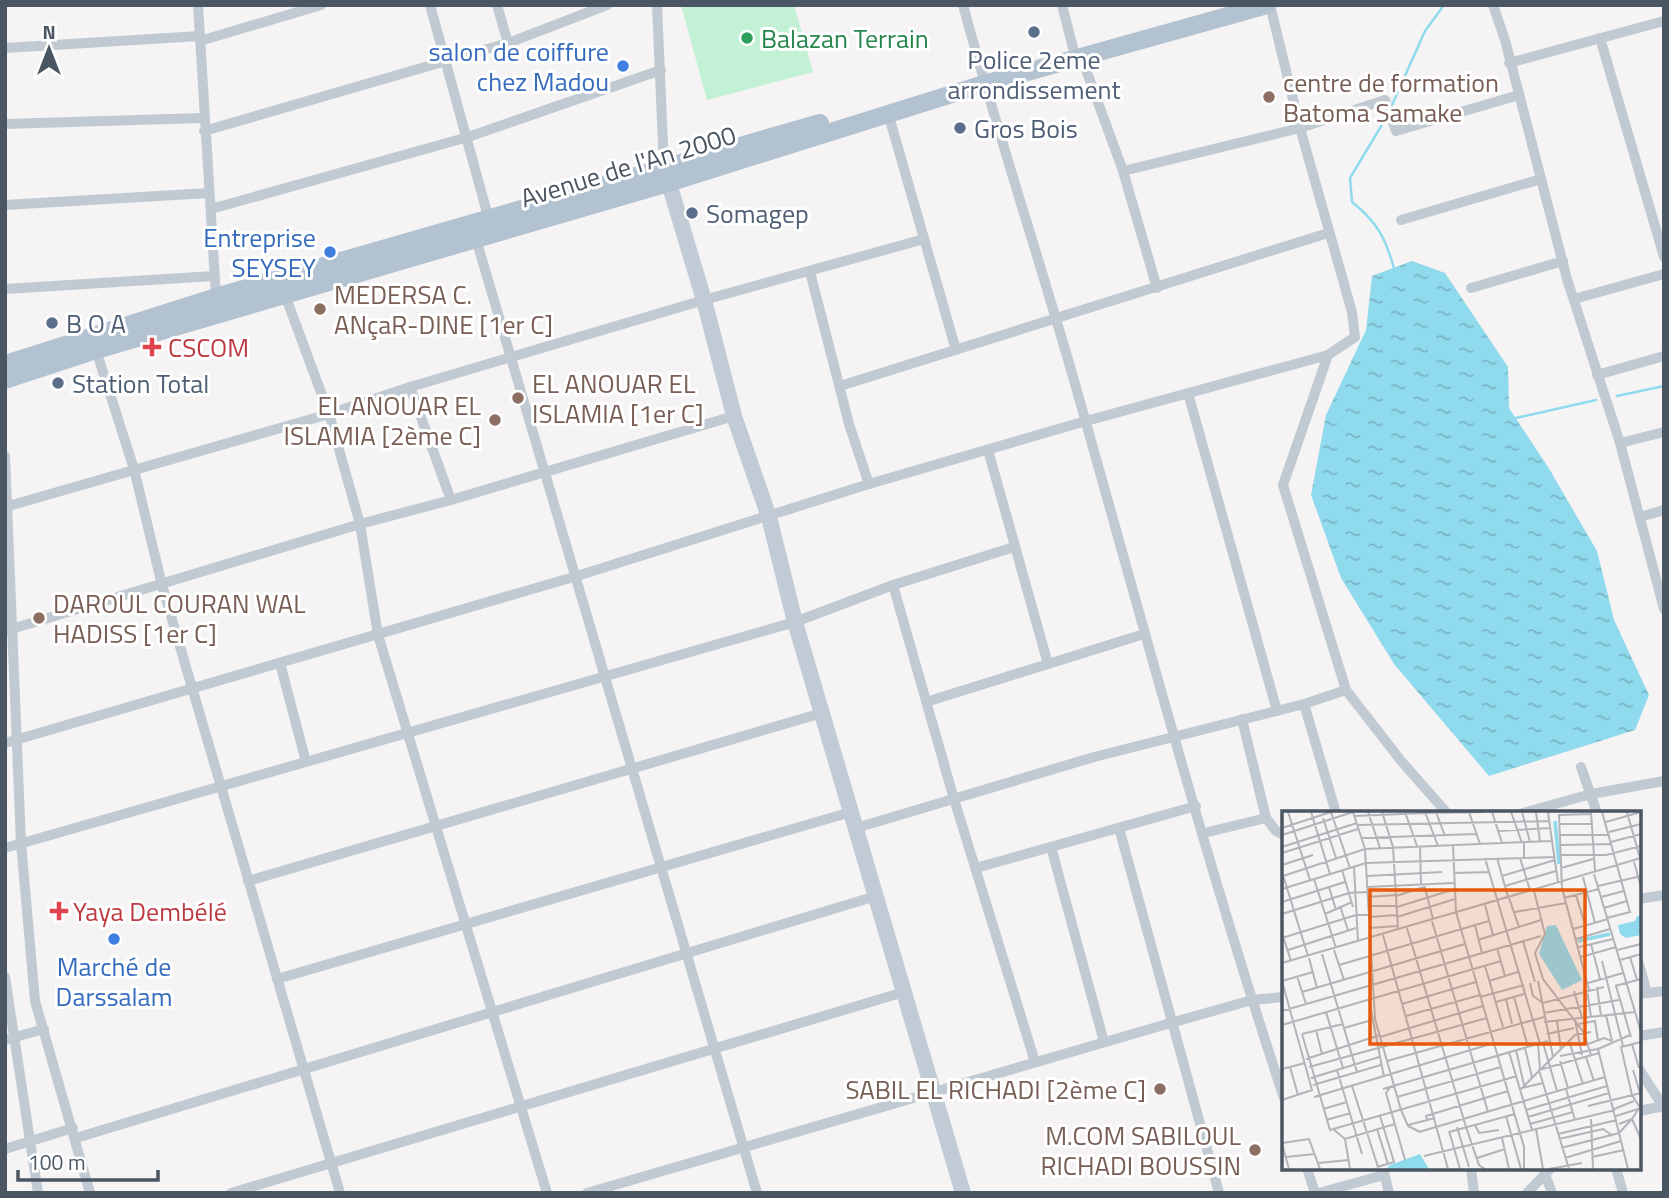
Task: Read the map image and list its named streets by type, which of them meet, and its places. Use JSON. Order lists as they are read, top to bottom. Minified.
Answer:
{"streets":{"main road":["Avenue de l'An 2000"]},"places":{"other":["Police 2eme arrondissement","Balazan Terrain","salon de coiffure chez Madou","centre de formation Batoma Samake","Gros Bois","Somagep","Entreprise SEYSEY","MEDERSA C. ANçaR-DINE [1er C]","B O A","Station Total","EL ANOUAR EL ISLAMIA [1er C]","EL ANOUAR EL ISLAMIA [2ème C]","DAROUL COURAN WAL HADISS [1er C]","Marché de Darssalam","SABIL EL RICHADI [2ème C]","M.COM SABILOUL RICHADI BOUSSIN"],"health":["CSCOM","Yaya Dembélé"]},"scale_bar":"100 m","north":"top"}
